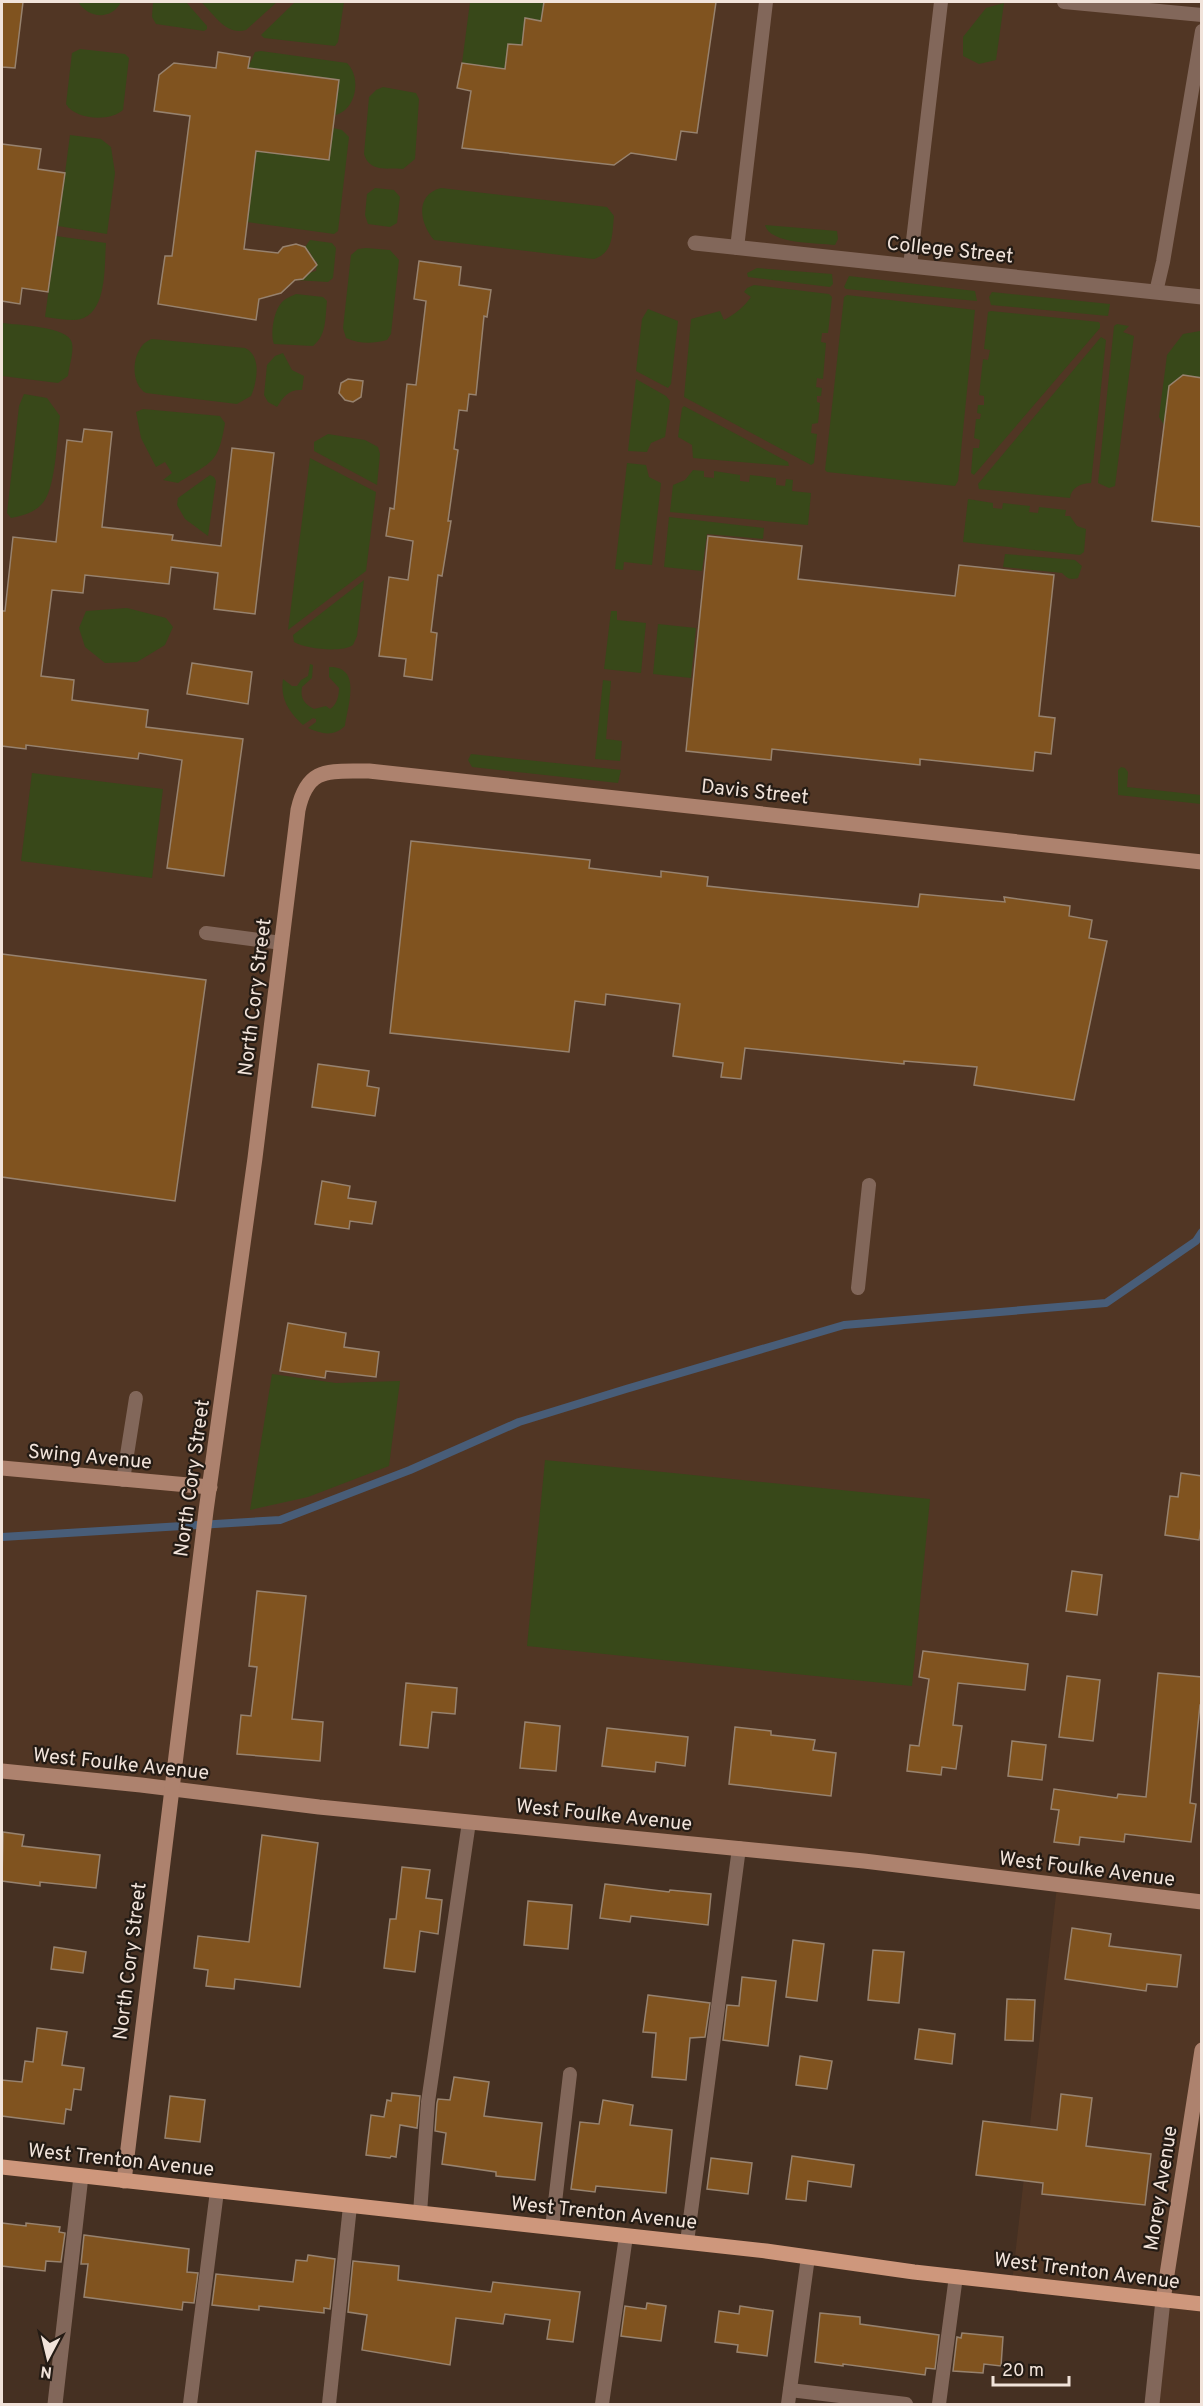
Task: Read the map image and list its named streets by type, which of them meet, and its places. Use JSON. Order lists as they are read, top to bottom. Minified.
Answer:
{"streets":{"main road":["West Trenton Avenue"],"street":["College Street","Davis Street","North Cory Street","Swing Avenue","West Foulke Avenue","Morey Avenue"]},"crossings":[["Davis Street","North Cory Street"],["North Cory Street","Swing Avenue"],["North Cory Street","West Foulke Avenue"],["North Cory Street","West Trenton Avenue"],["West Trenton Avenue","Morey Avenue"]],"scale_bar":"20 m","north":"bottom"}
